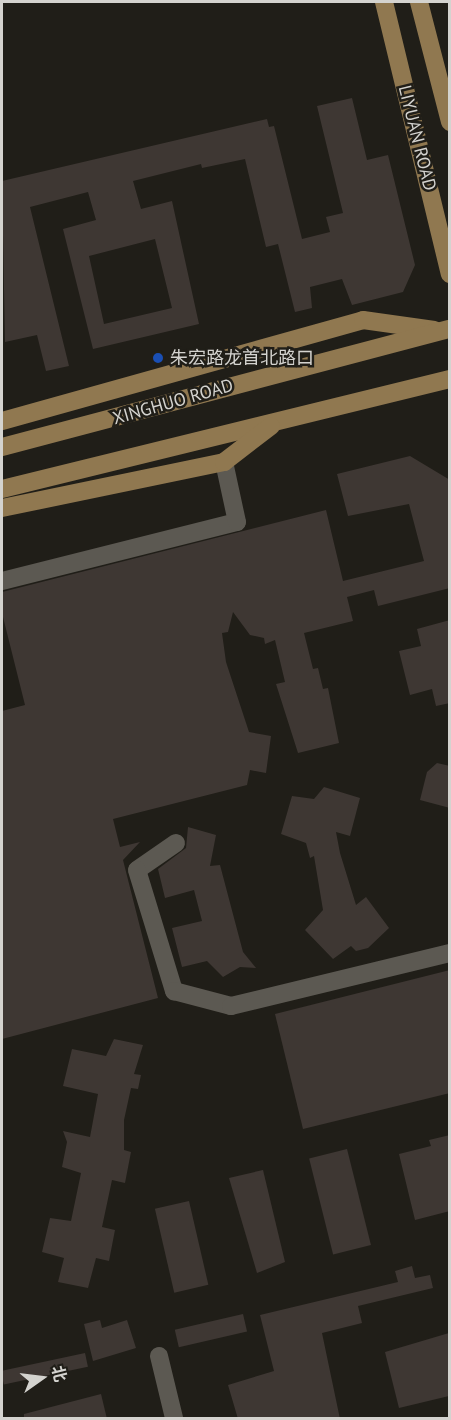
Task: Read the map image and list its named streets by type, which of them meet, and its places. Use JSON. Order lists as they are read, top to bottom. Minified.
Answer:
{"streets":{"main road":["LIYUAN ROAD","XINGHUO ROAD"]},"places":["朱宏路龙首北路口"],"north":"right"}
